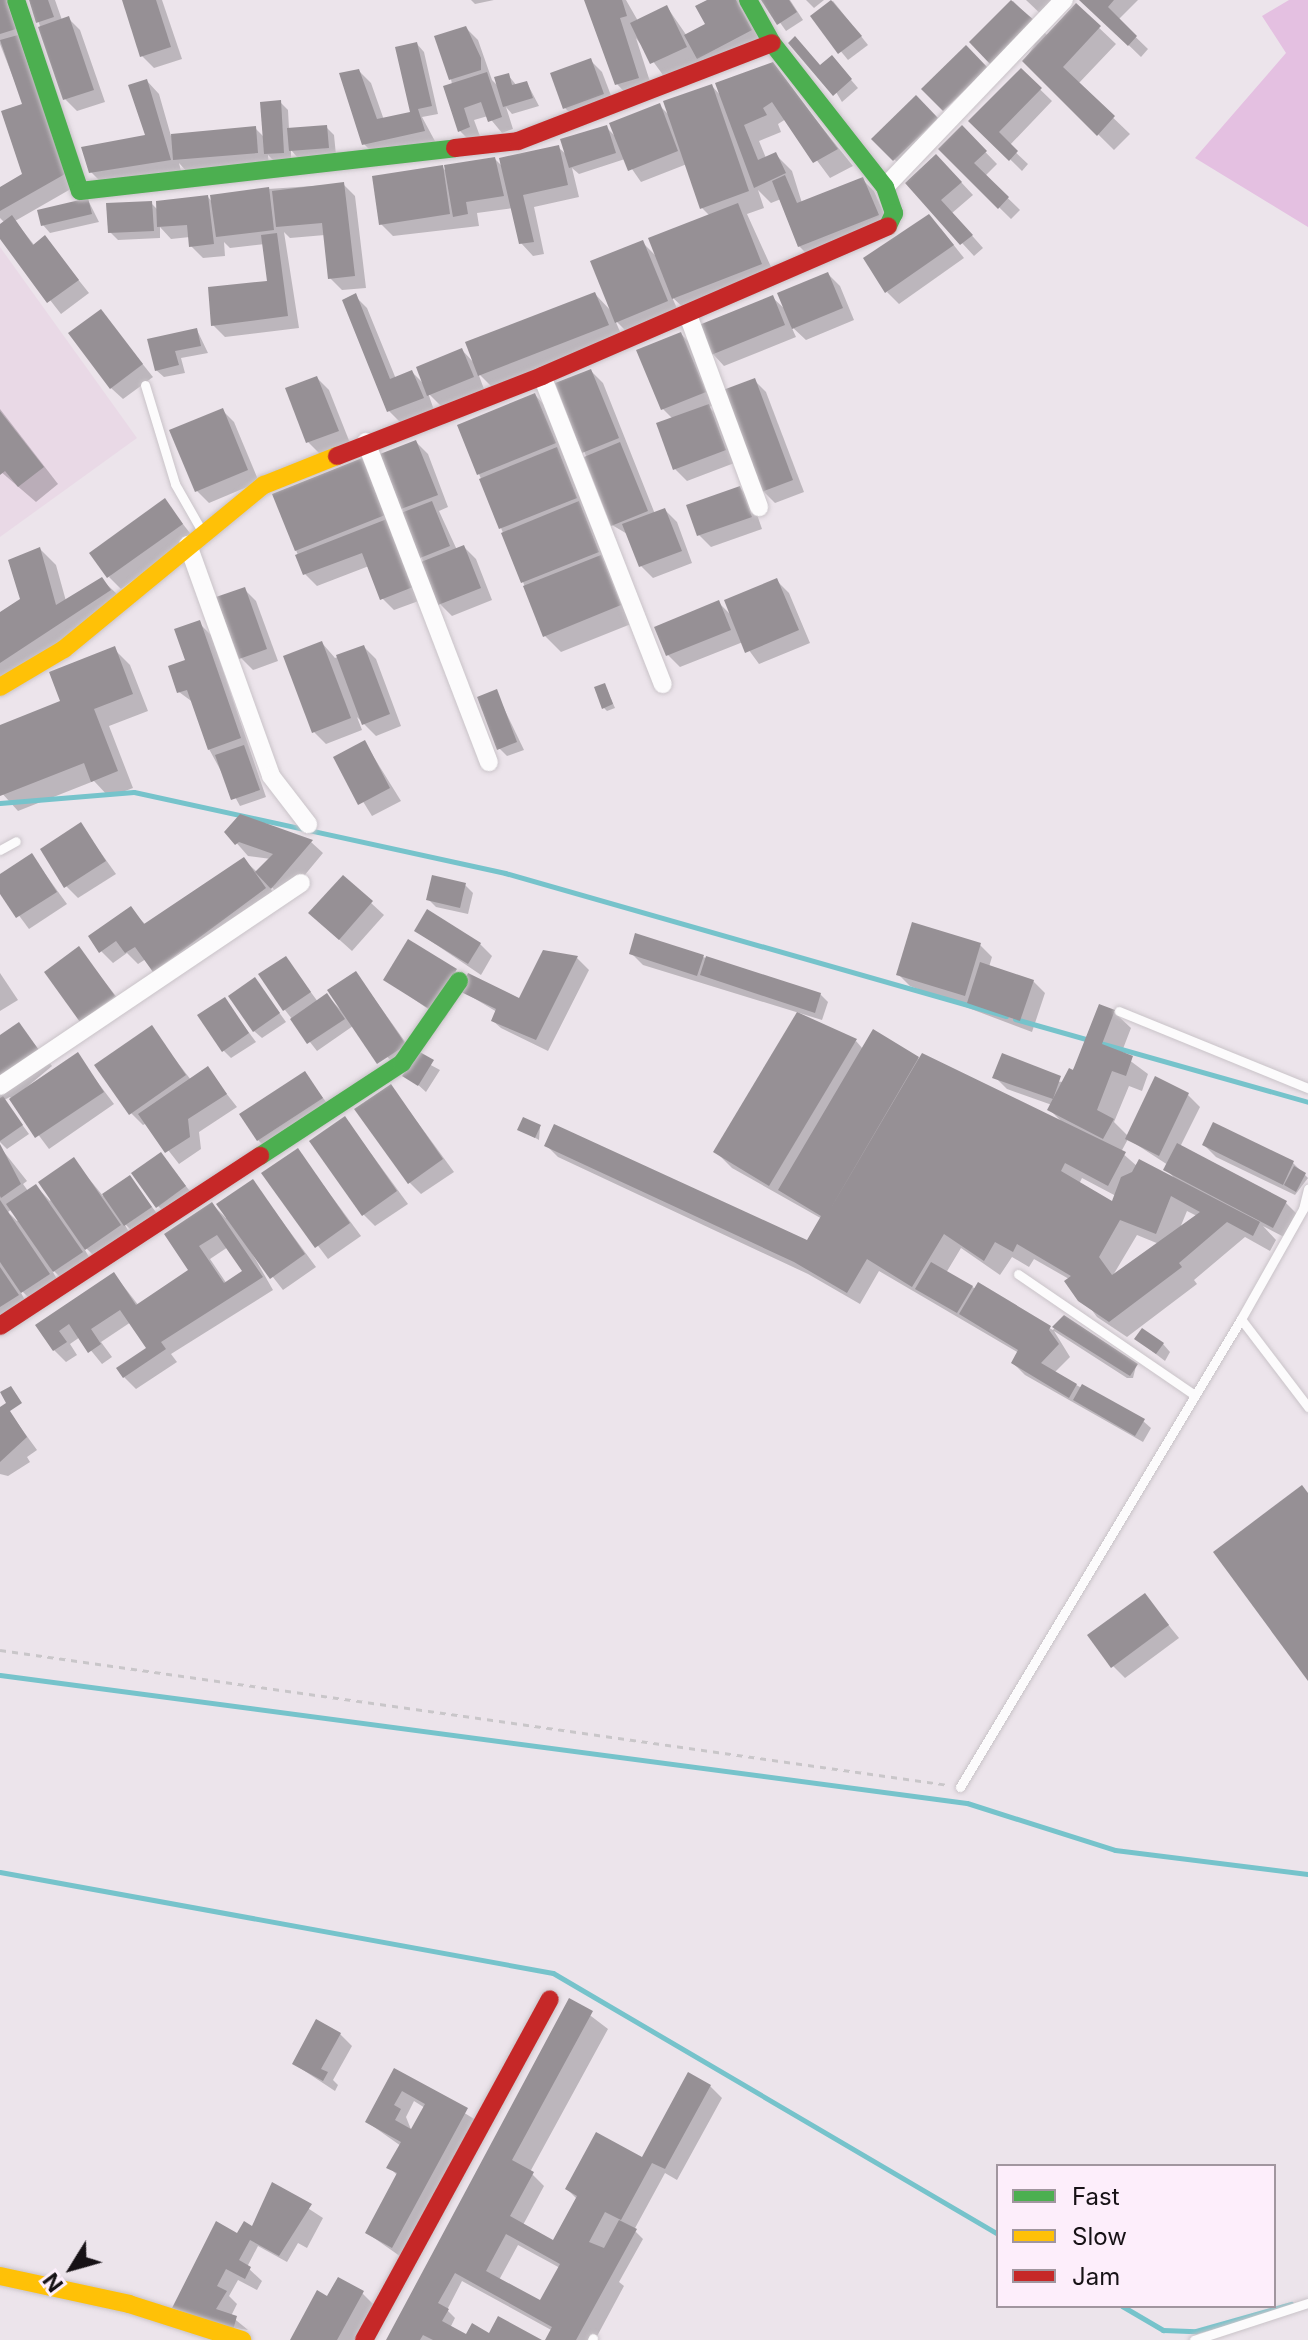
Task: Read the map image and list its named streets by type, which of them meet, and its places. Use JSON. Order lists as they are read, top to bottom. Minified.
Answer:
{"legend":["Fast","Slow","Jam"],"north":"bottom left"}
